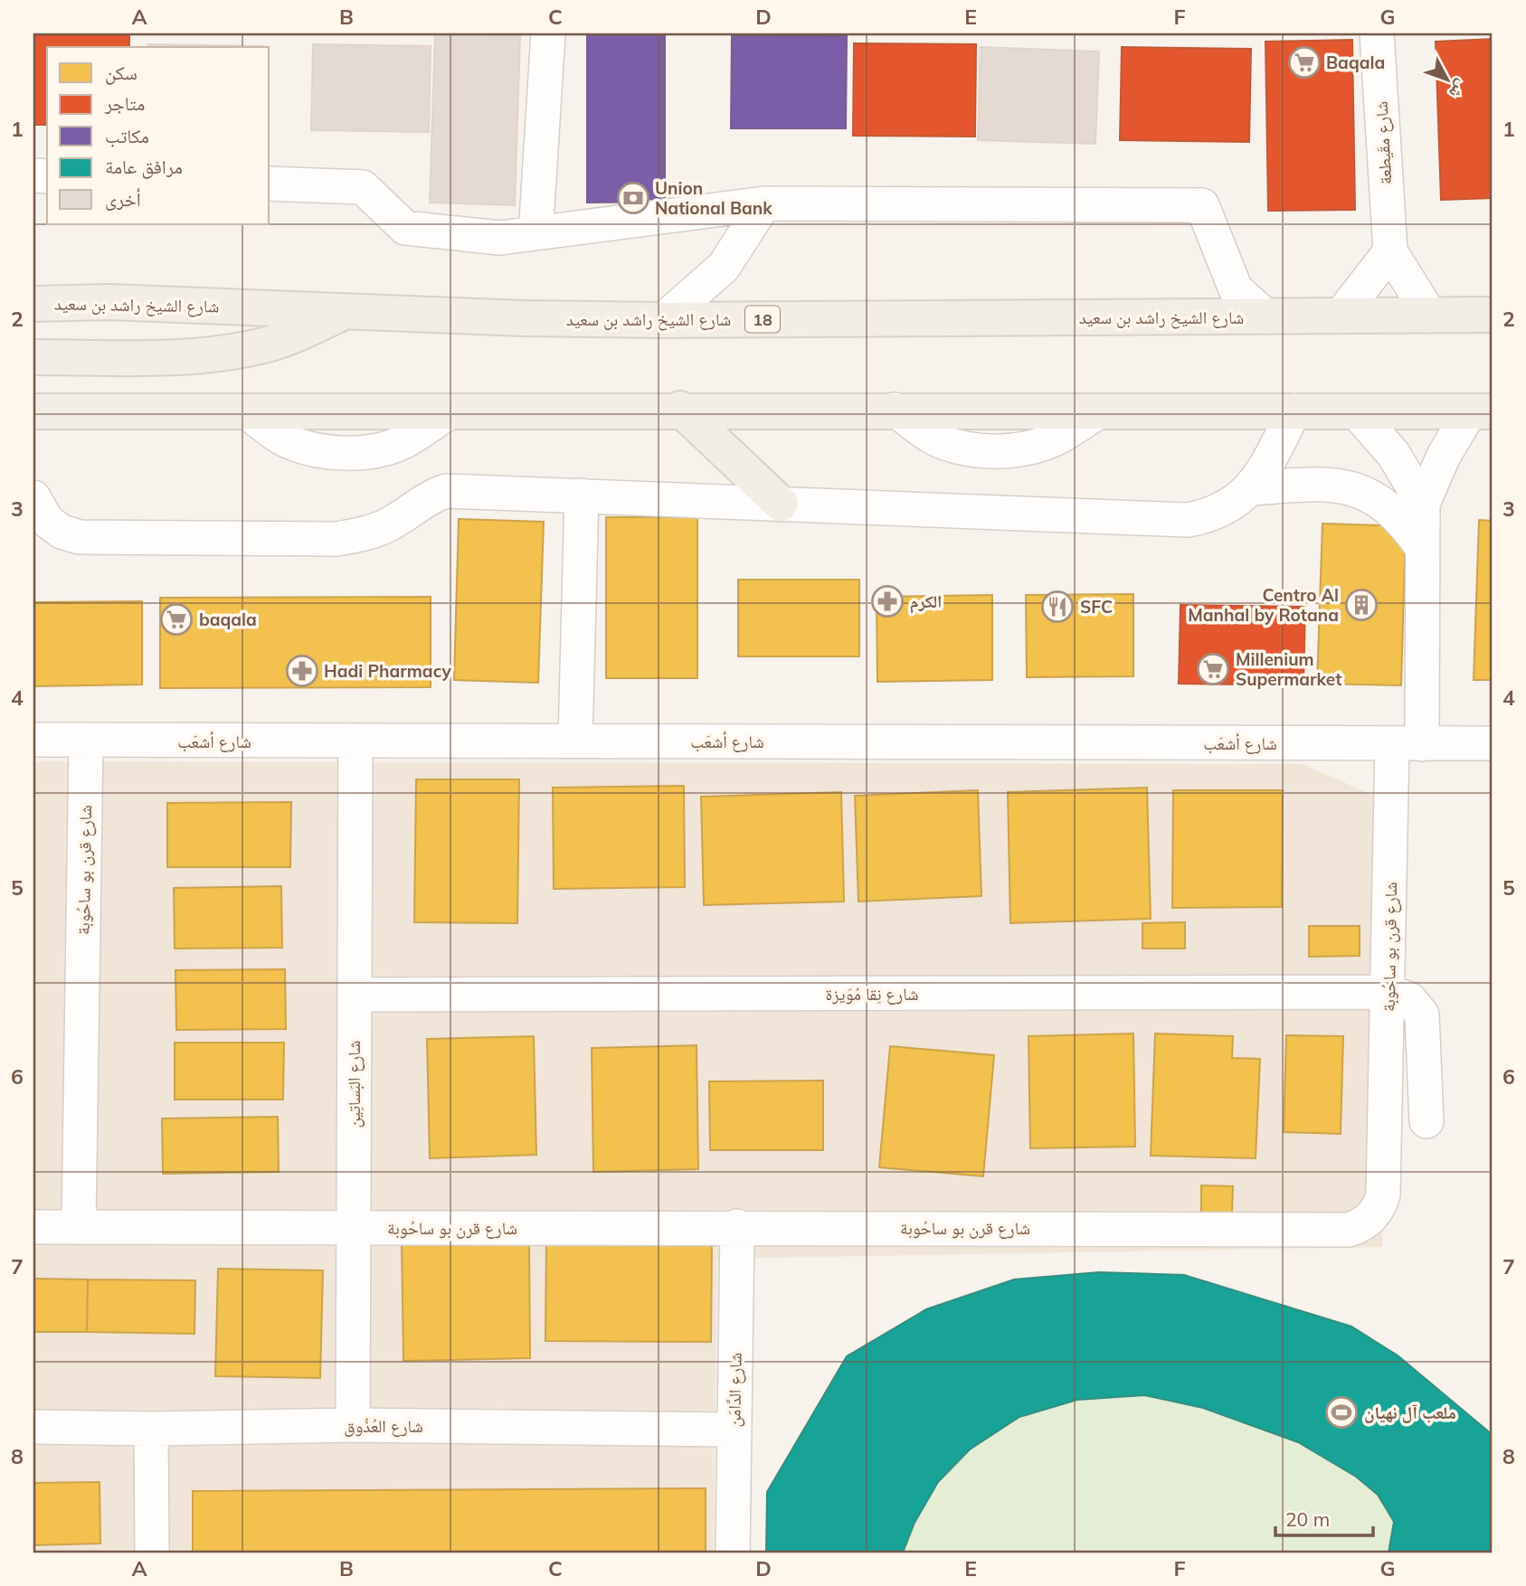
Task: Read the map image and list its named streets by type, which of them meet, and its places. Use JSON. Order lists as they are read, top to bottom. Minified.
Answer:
{"streets":{"main road":["شارع الشيخ راشد بن سعيد","18"],"street":["شارع مقَيطعة","شارع أشعَب","شارع قرن بو ساحُوبة","شارع نِقا مُوَيزة","شارع البَساتِين","شارع الدَّامَن","شارع العُذُوق"]},"crossings":[["شارع مقَيطعة","شارع الشيخ راشد بن سعيد"],["شارع أشعَب","شارع قرن بو ساحُوبة"],["شارع أشعَب","شارع البَساتِين"],["شارع قرن بو ساحُوبة","شارع نِقا مُوَيزة"],["شارع قرن بو ساحُوبة","شارع البَساتِين"],["شارع قرن بو ساحُوبة","شارع الدَّامَن"],["شارع نِقا مُوَيزة","شارع البَساتِين"],["شارع البَساتِين","شارع العُذُوق"],["شارع الدَّامَن","شارع العُذُوق"]],"places":{"supermarket":["Baqala","baqala","Millenium Supermarket"],"bank":["Union National Bank"],"pharmacy":["الكرم","Hadi Pharmacy"],"building":["Centro Al Manhal by Rotana"],"restaurant":["SFC"],"sports":["ملعب آل نهيان"]},"legend":["سكن","متاجر","مكاتب","مرافق عامة","أخرى"],"scale_bar":"20 m","north":"bottom right","grid":{"columns":["A","B","C","D","E","F","G"],"rows":["1","2","3","4","5","6","7","8"]}}
